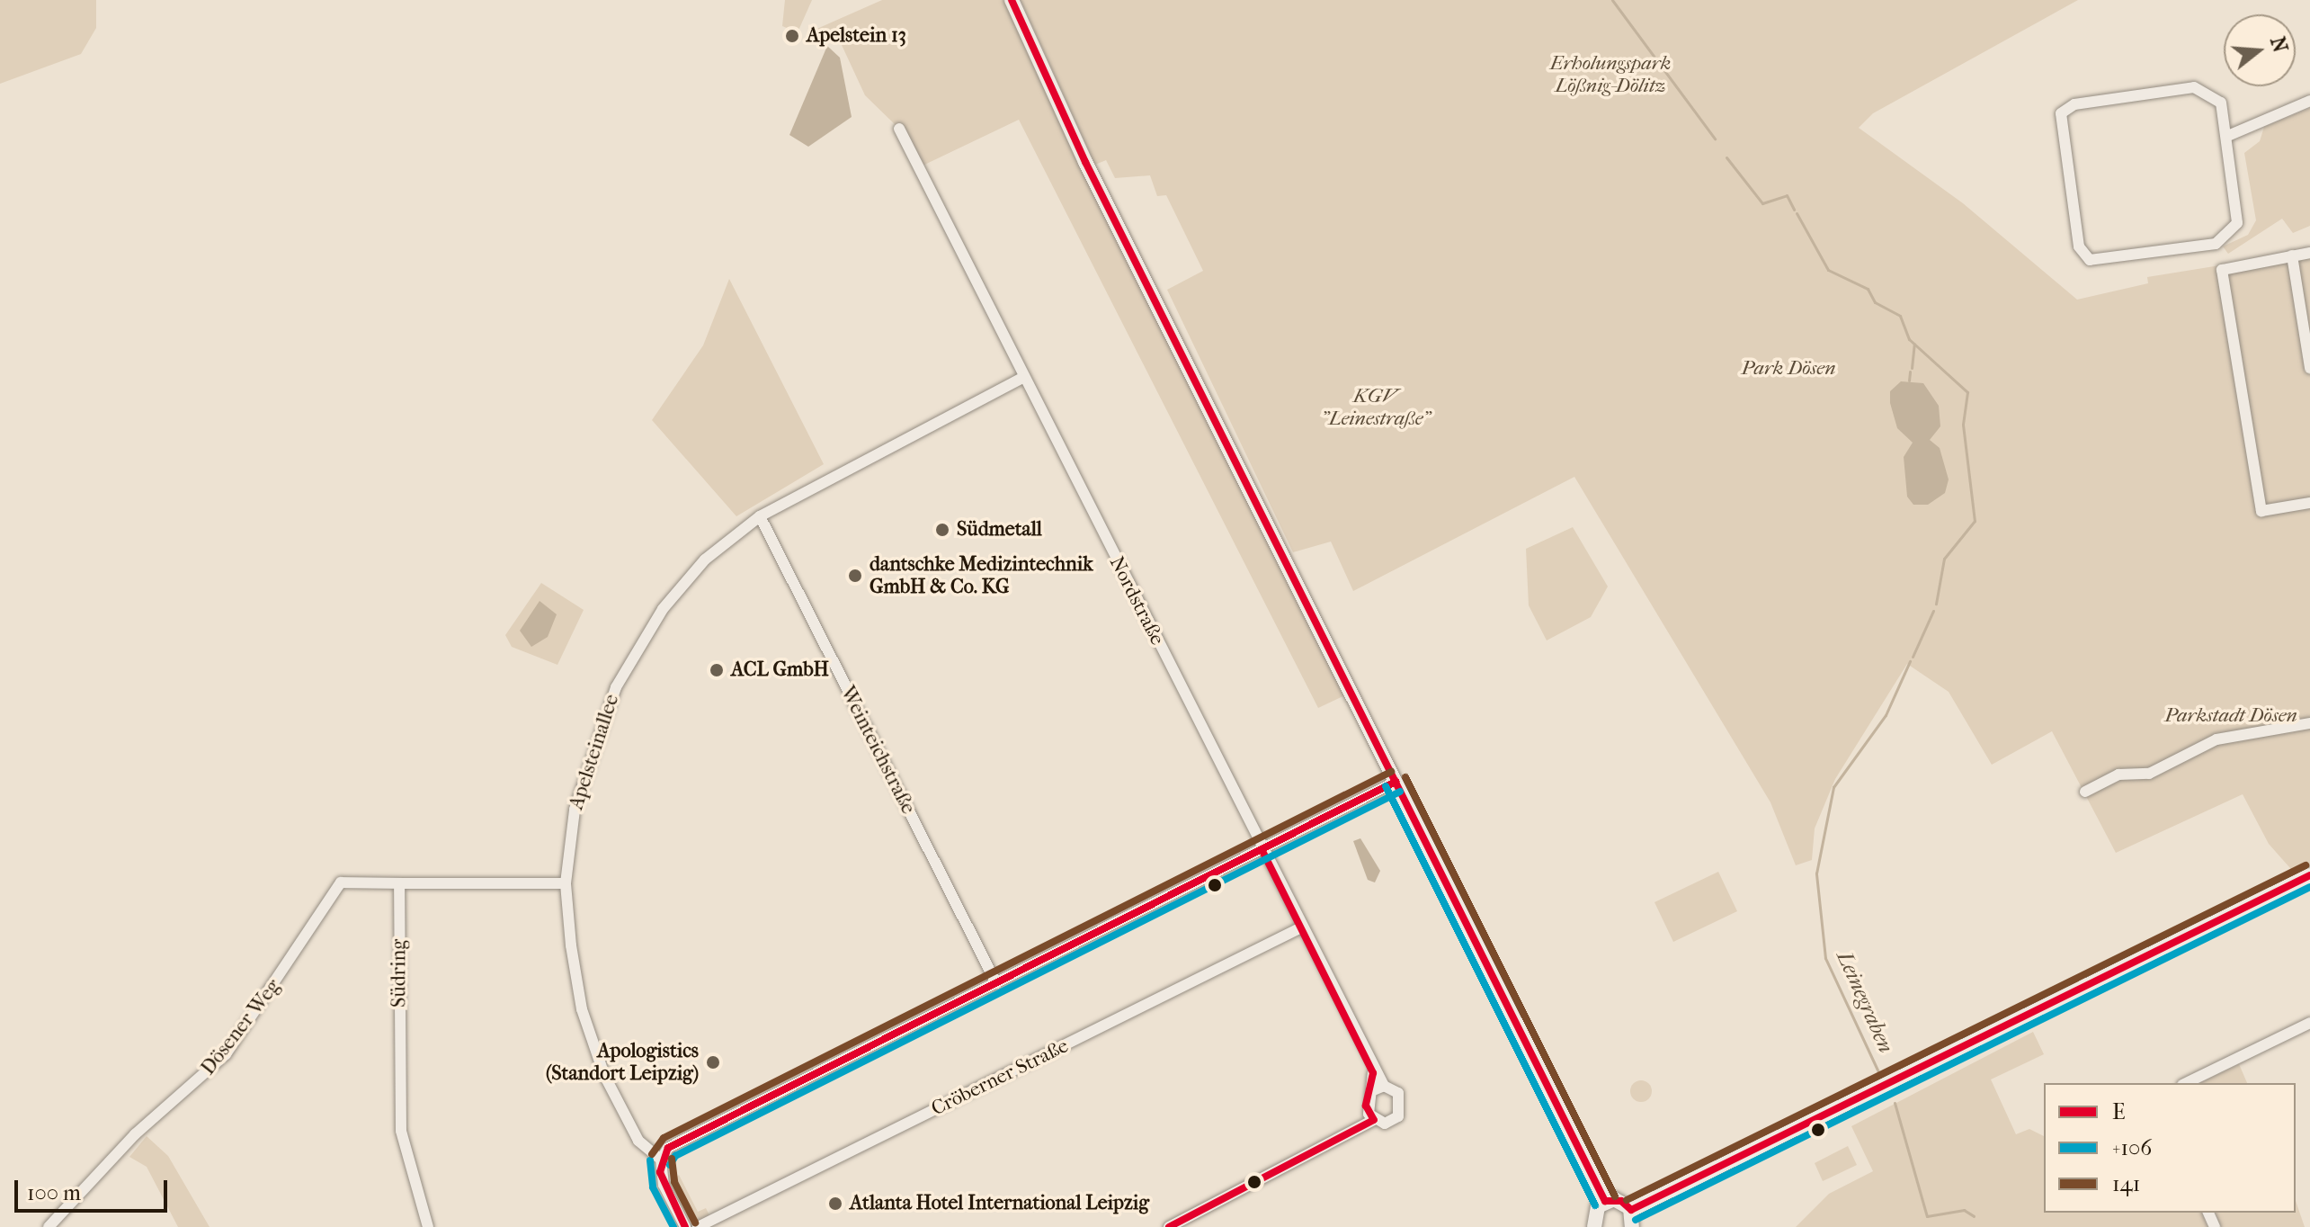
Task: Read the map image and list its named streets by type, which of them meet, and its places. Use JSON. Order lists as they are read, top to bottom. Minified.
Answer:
{"streets":{"street":["Nordstraße","Weinteichstraße","Apelsteinallee","Südring","Dösener Weg","Cröberner Straße"]},"crossings":[["Nordstraße","Apelsteinallee"],["Nordstraße","Cröberner Straße"],["Weinteichstraße","Apelsteinallee"],["Südring","Dösener Weg"]],"water":["Leinegraben"],"parks":["Erholungspark Lößnig-Dölitz","Park Dösen","KGV \"Leinestraße\"","Parkstadt Dösen"],"places":["Apelstein 13","Südmetall","dantschke Medizintechnik GmbH & Co. KG","ACL GmbH","Apologistics (Standort Leipzig)","Atlanta Hotel International Leipzig"],"lines":["transit line E","transit line 141","transit line +106"],"legend":["E","+106","141"],"scale_bar":"100 m","north":"right"}
